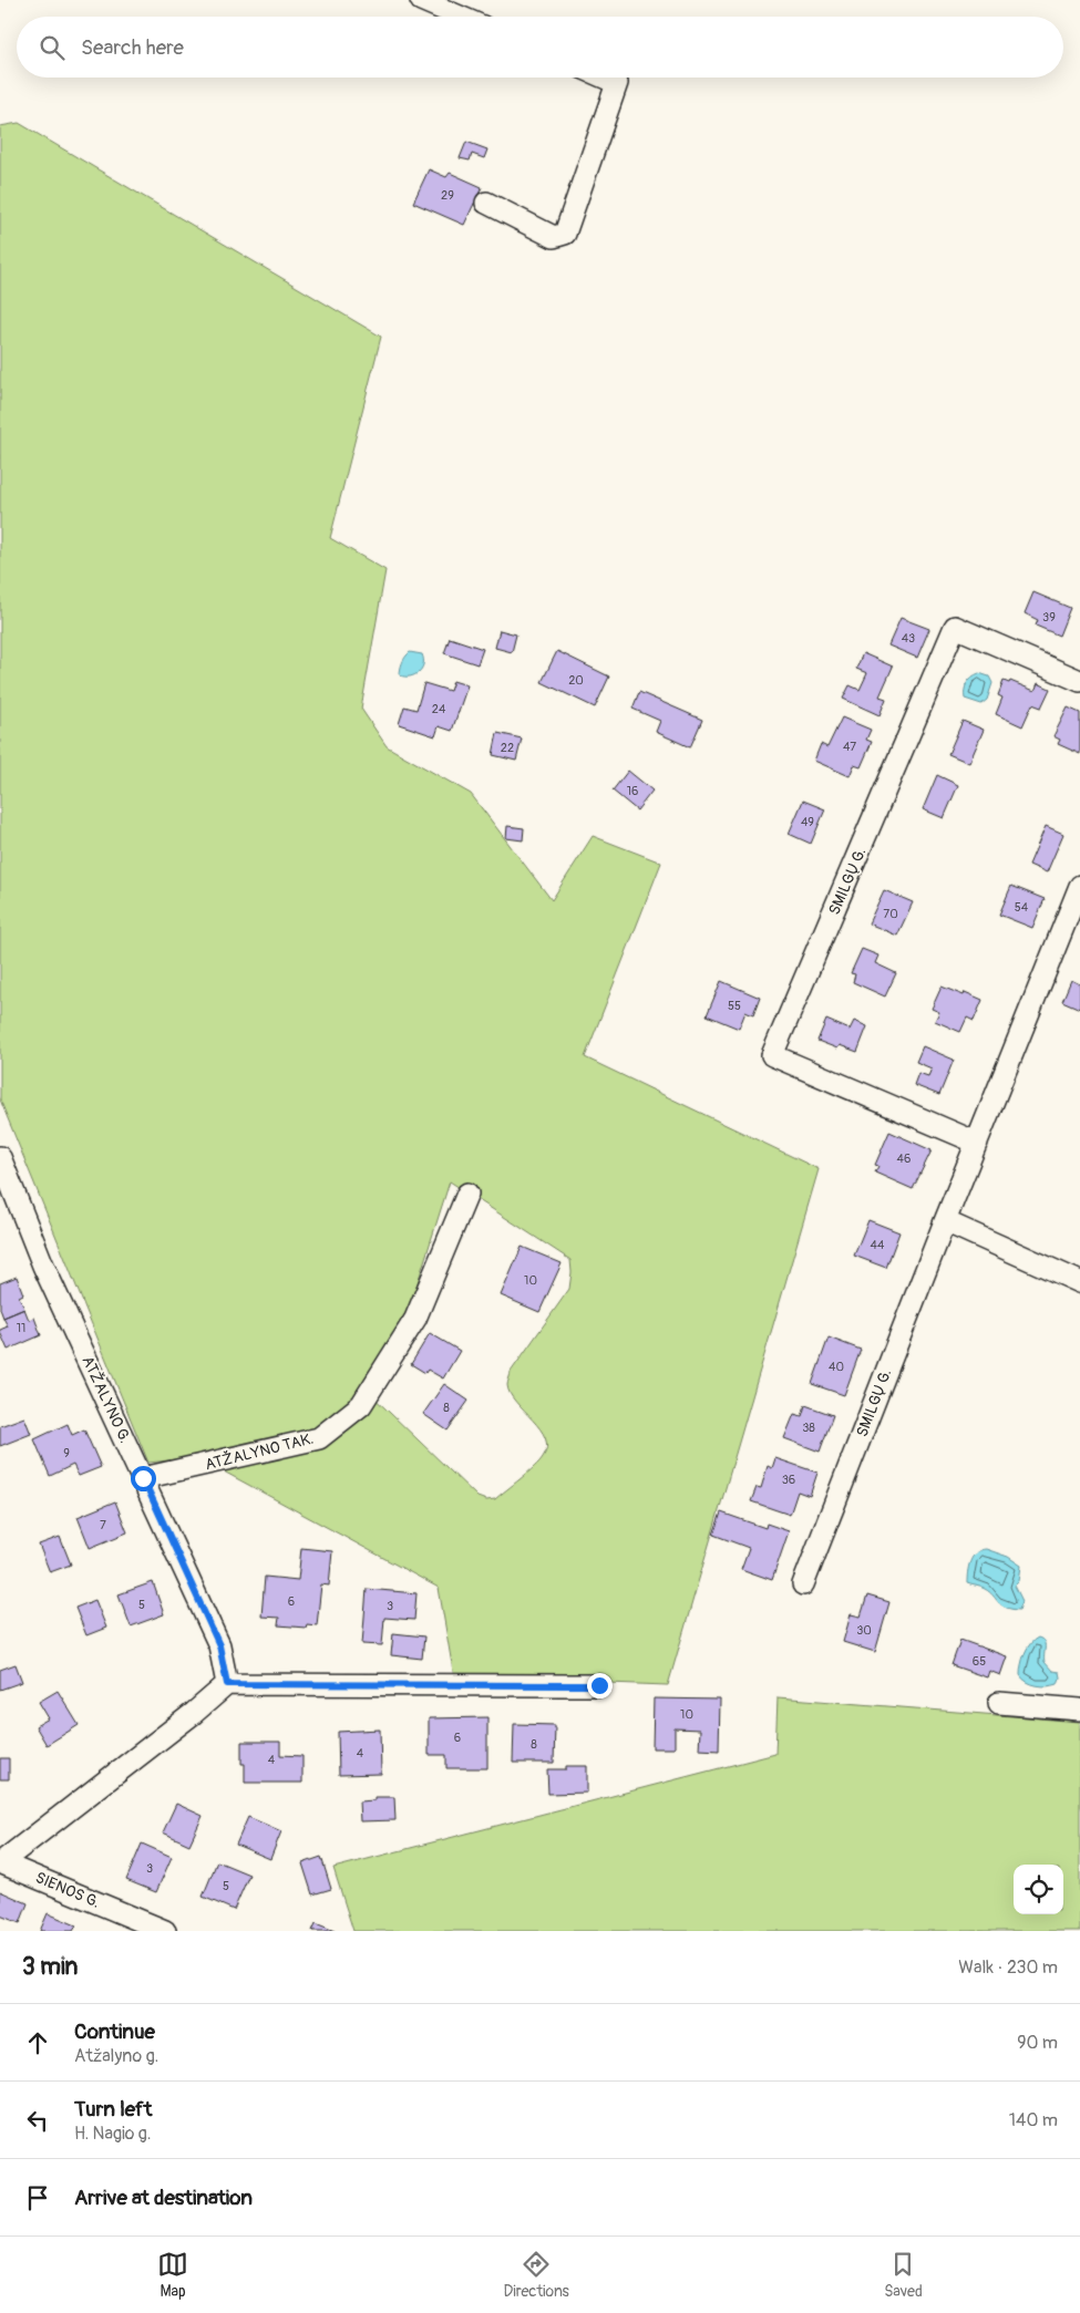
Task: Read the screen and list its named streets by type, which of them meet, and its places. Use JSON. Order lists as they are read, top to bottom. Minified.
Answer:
{"streets":{"street":["SMILGŲ G.","ATŽALYNO G.","ATŽALYNO TAK.","SIENOS G."]},"crossings":[["ATŽALYNO G.","ATŽALYNO TAK."]],"house_numbers":["29","39","43","20","24","47","22","16","49","54","70","55","46","44","10","11","40","8","38","9","36","7","6","5","3","30","65","10","6","8","4","4","3","5"],"page":{"search":"Search here","heading":["3 min","Walk · 230 m"],"list":[["Continue","Atžalyno g.","90 m"],["Turn left","H. Nagio g.","140 m"],"Arrive at destination"],"nav":["Map","Directions","Saved"]}}
